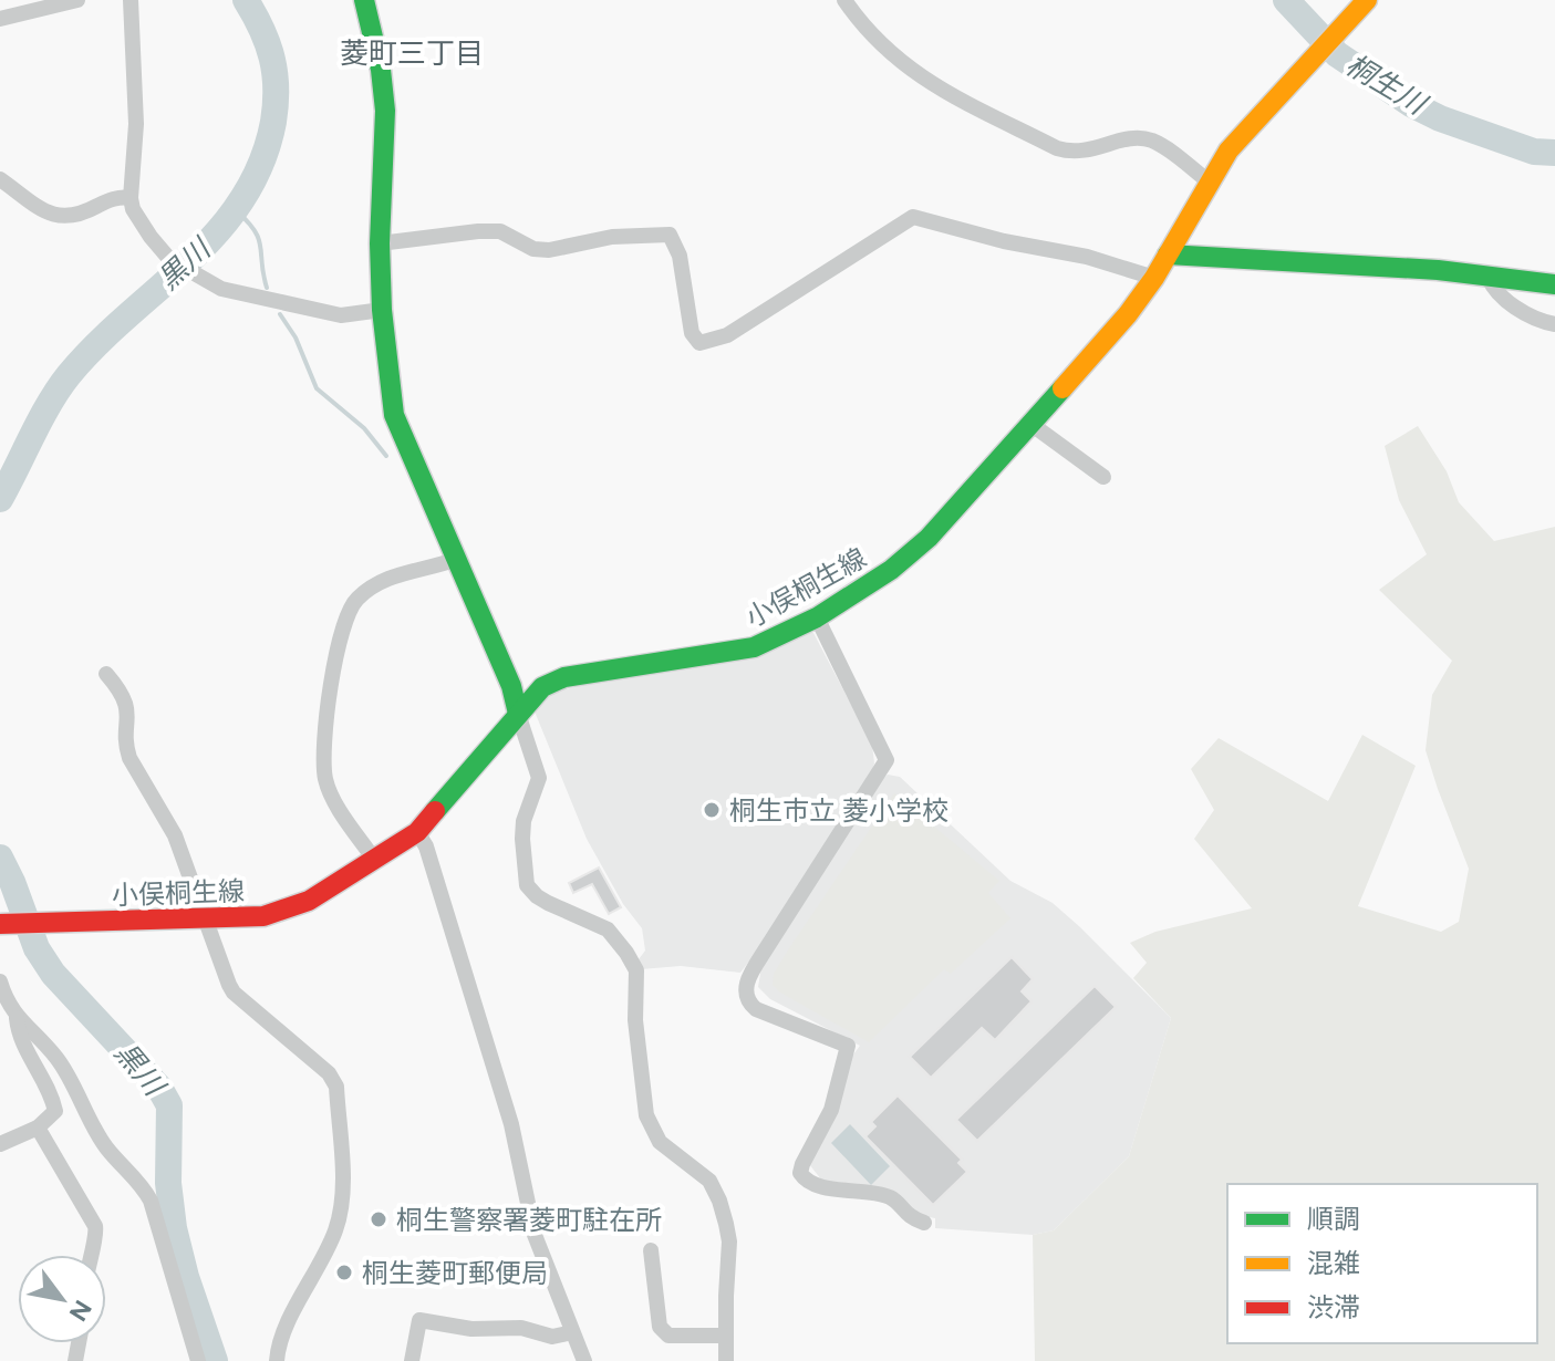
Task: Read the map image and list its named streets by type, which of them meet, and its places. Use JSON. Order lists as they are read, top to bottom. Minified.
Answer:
{"streets":{"main road":["小俣桐生線"]},"districts":["菱町三丁目"],"water":["桐生川","黒川"],"places":["桐生市立 菱小学校","桐生警察署菱町駐在所","桐生菱町郵便局"],"legend":["順調","混雑","渋滞"],"north":"bottom right"}
